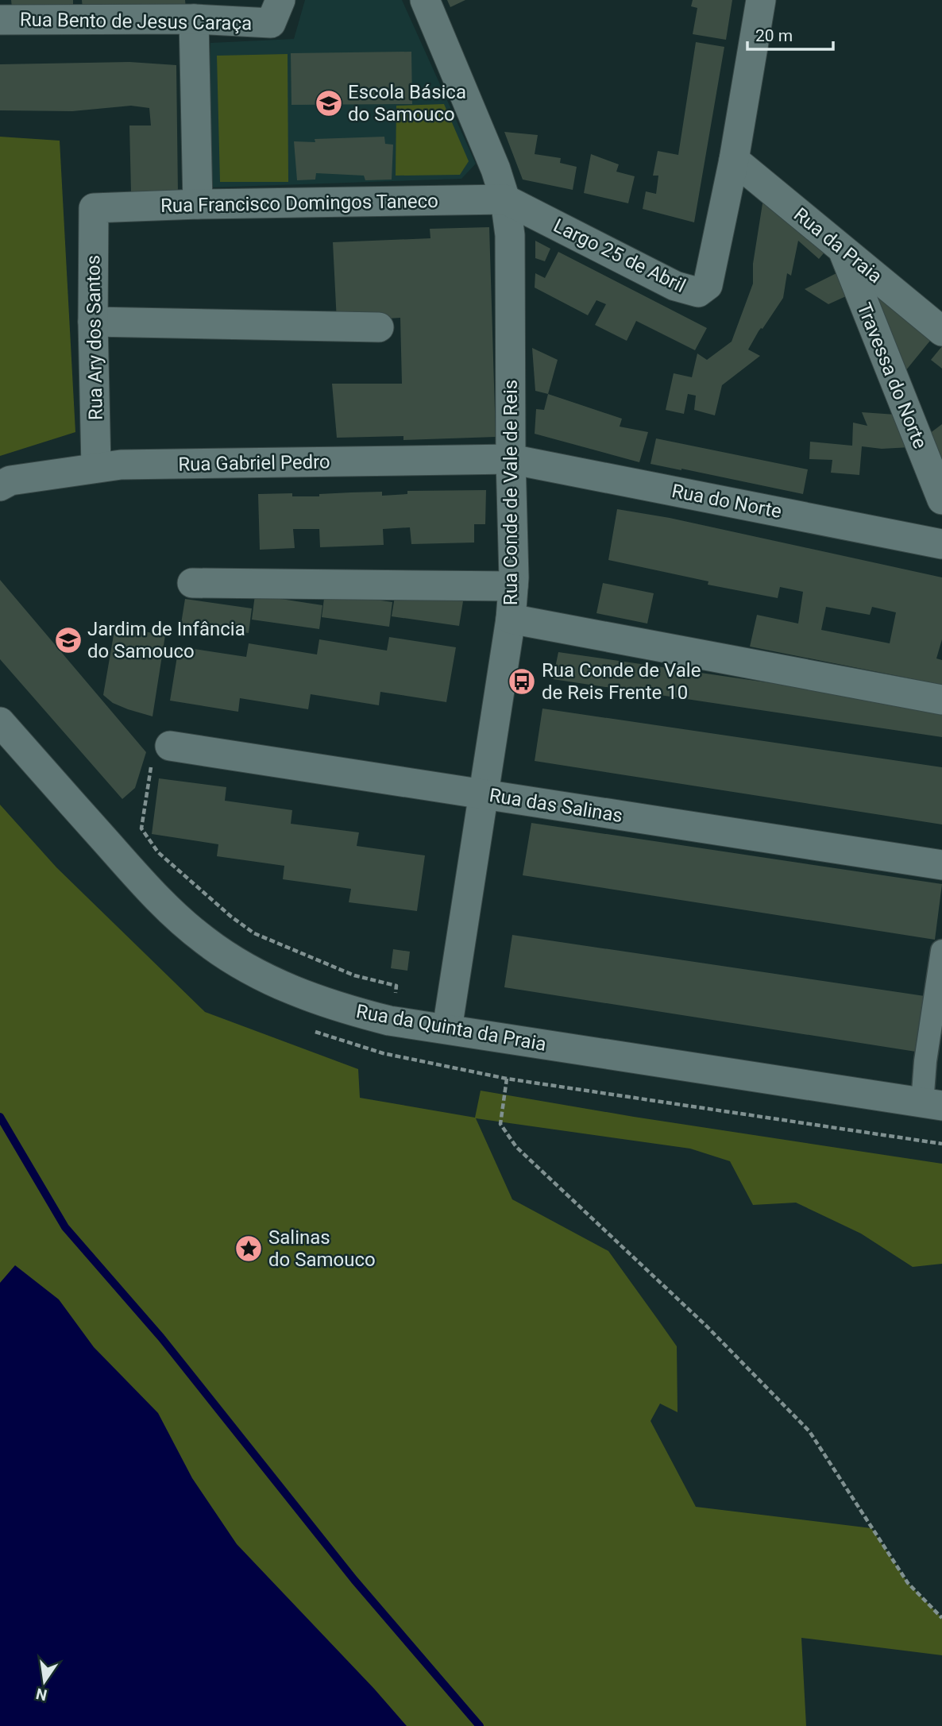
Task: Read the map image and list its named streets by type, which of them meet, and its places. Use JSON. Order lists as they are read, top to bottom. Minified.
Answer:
{"streets":{"street":["Rua Bento de Jesus Caraça","Rua Francisco Domingos Taneco","Rua da Praia","Largo 25 de Abril","Rua Ary dos Santos","Travessa do Norte","Rua Gabriel Pedro","Rua Conde de Vale de Reis","Rua do Norte","Rua das Salinas","Rua da Quinta da Praia"]},"crossings":[["Rua Francisco Domingos Taneco","Largo 25 de Abril"],["Rua Francisco Domingos Taneco","Rua Ary dos Santos"],["Rua Francisco Domingos Taneco","Rua Conde de Vale de Reis"],["Rua da Praia","Largo 25 de Abril"],["Rua da Praia","Travessa do Norte"],["Largo 25 de Abril","Rua Conde de Vale de Reis"],["Rua Ary dos Santos","Rua Gabriel Pedro"],["Rua Gabriel Pedro","Rua Conde de Vale de Reis"],["Rua Gabriel Pedro","Rua do Norte"],["Rua Conde de Vale de Reis","Rua do Norte"],["Rua Conde de Vale de Reis","Rua das Salinas"],["Rua Conde de Vale de Reis","Rua da Quinta da Praia"]],"places":{"school or university":["Escola Básica do Samouco","Jardim de Infância do Samouco"],"bus stop":["Rua Conde de Vale de Reis Frente 10"],"place":["Salinas do Samouco"]},"scale_bar":"20 m","north":"bottom"}
